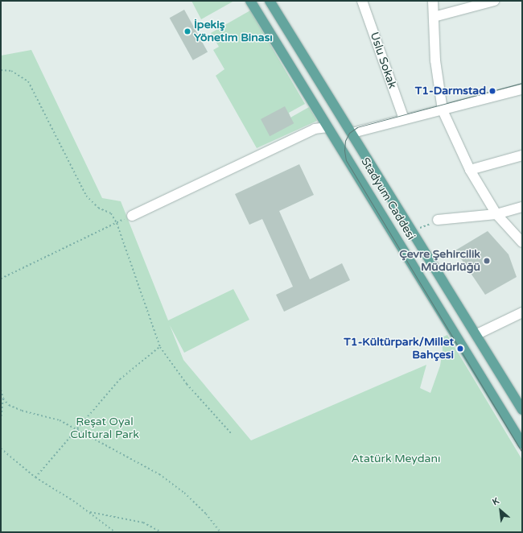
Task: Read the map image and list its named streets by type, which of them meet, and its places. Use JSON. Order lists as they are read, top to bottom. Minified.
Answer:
{"streets":{"main road":["Stadyum Caddesi"],"street":["Uslu Sokak"]},"parks":["Reşat Oyal Cultural Park","Atatürk Meydanı"],"places":["İpekiş Yönetim Binası","T1-Darmstad","Çevre Şehircilik Müdürlüğü","T1-Kültürpark/Millet Bahçesi"],"north":"top left"}
